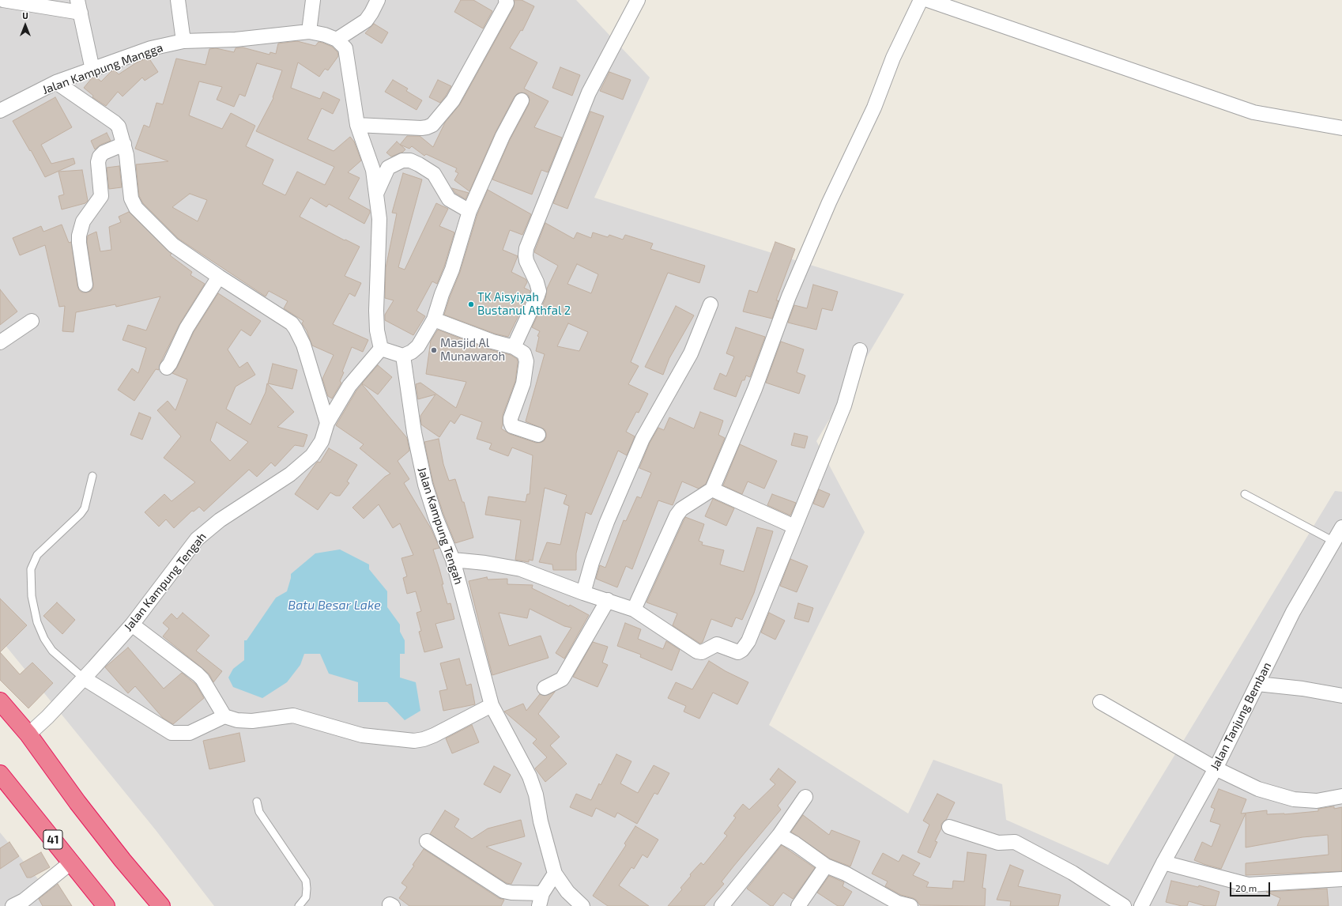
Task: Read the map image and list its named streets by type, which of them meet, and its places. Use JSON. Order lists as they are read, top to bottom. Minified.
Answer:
{"streets":{"highway":["41"],"street":["Jalan Kampung Mangga","Jalan Kampung Tengah","Jalan Tanjung Bemban"]},"water":["Batu Besar Lake"],"places":["TK Aisyiyah Bustanul Athfal 2","Masjid Al Munawaroh"],"scale_bar":"20 m","north":"top"}
